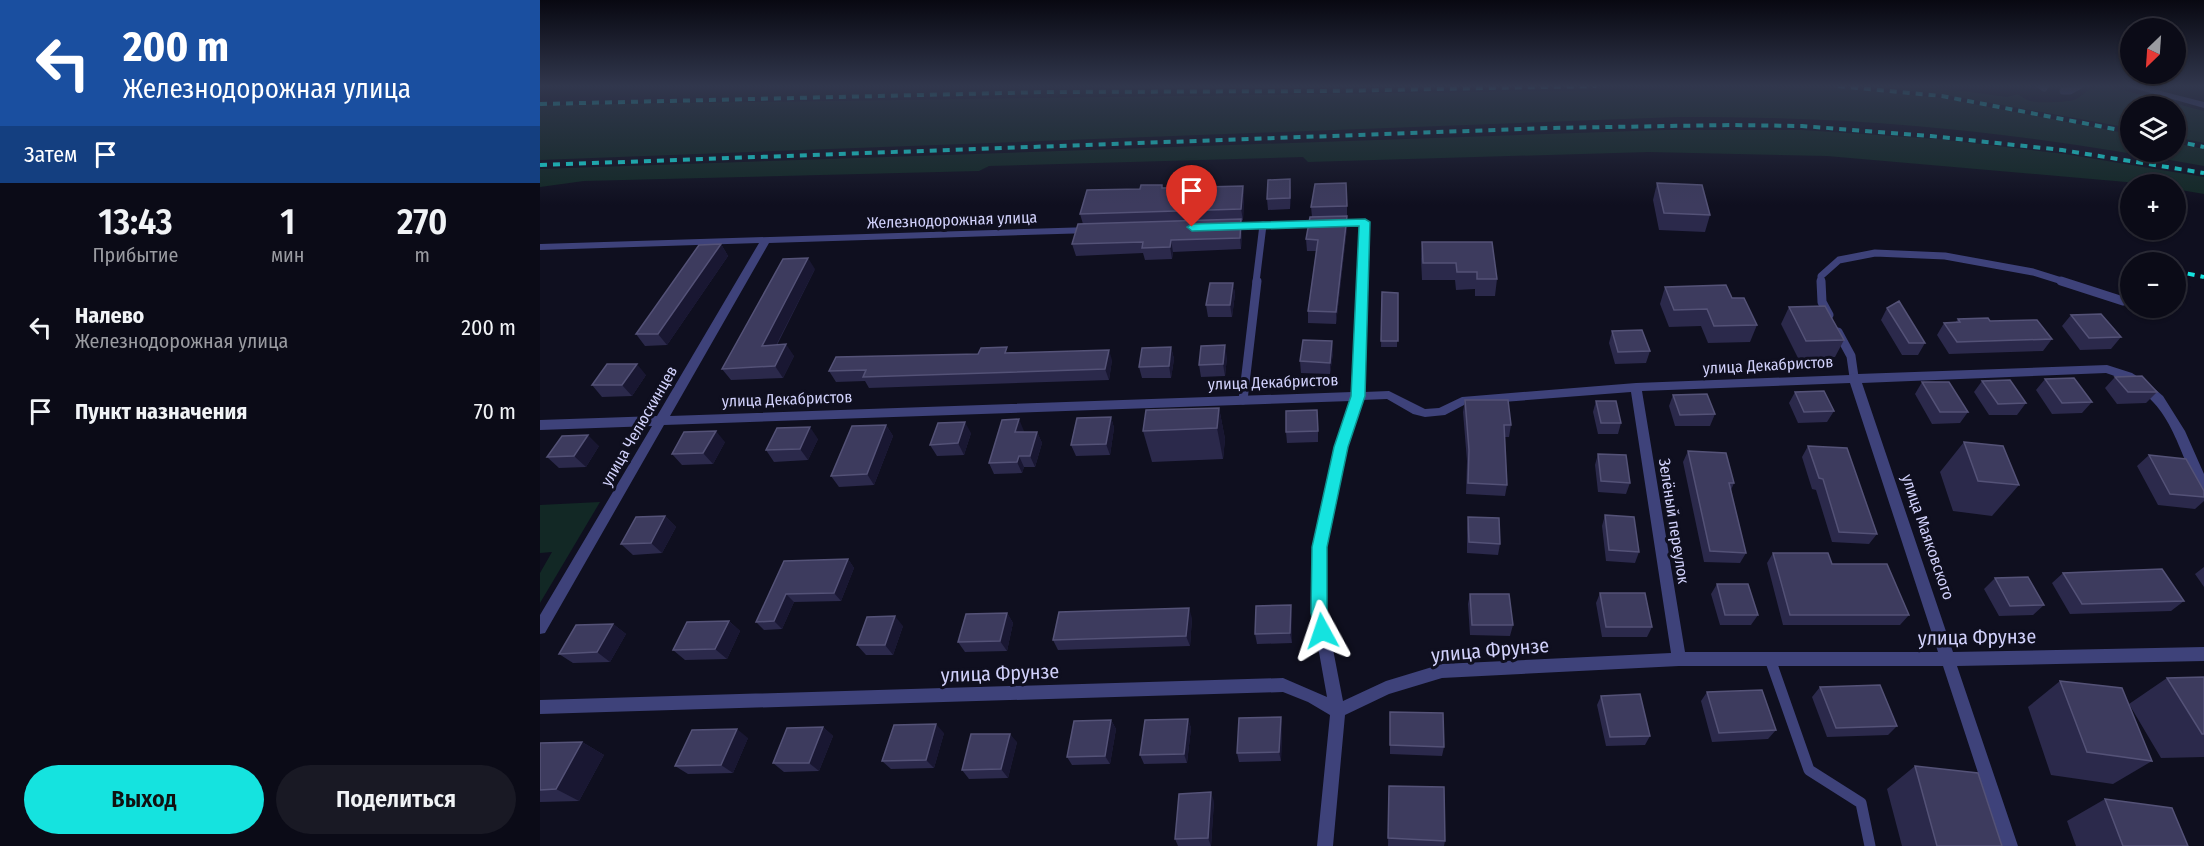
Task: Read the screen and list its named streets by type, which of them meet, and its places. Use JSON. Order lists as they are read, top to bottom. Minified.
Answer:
{"streets":{"street":["Железнодорожная улица","улица Декабристов","улица Челюскинцев","Зелёный переулок","улица Маяковского","улица Фрунзе"]},"crossings":[["Железнодорожная улица","улица Челюскинцев"],["улица Декабристов","улица Челюскинцев"],["улица Декабристов","Зелёный переулок"],["улица Декабристов","улица Маяковского"],["Зелёный переулок","улица Фрунзе"],["улица Маяковского","улица Фрунзе"]],"north":"bottom left","page":{"turn":["200 m","Железнодорожная улица"],"map_buttons":["+","−"],"then":"Затем","eta":["13:43","Прибытие","1","мин","270","m"],"list":[{"name":"Налево","note":"Железнодорожная улица","value":"200 m"},{"name":"Пункт назначения","value":"70 m"}],"buttons":["Выход","Поделиться"]}}
